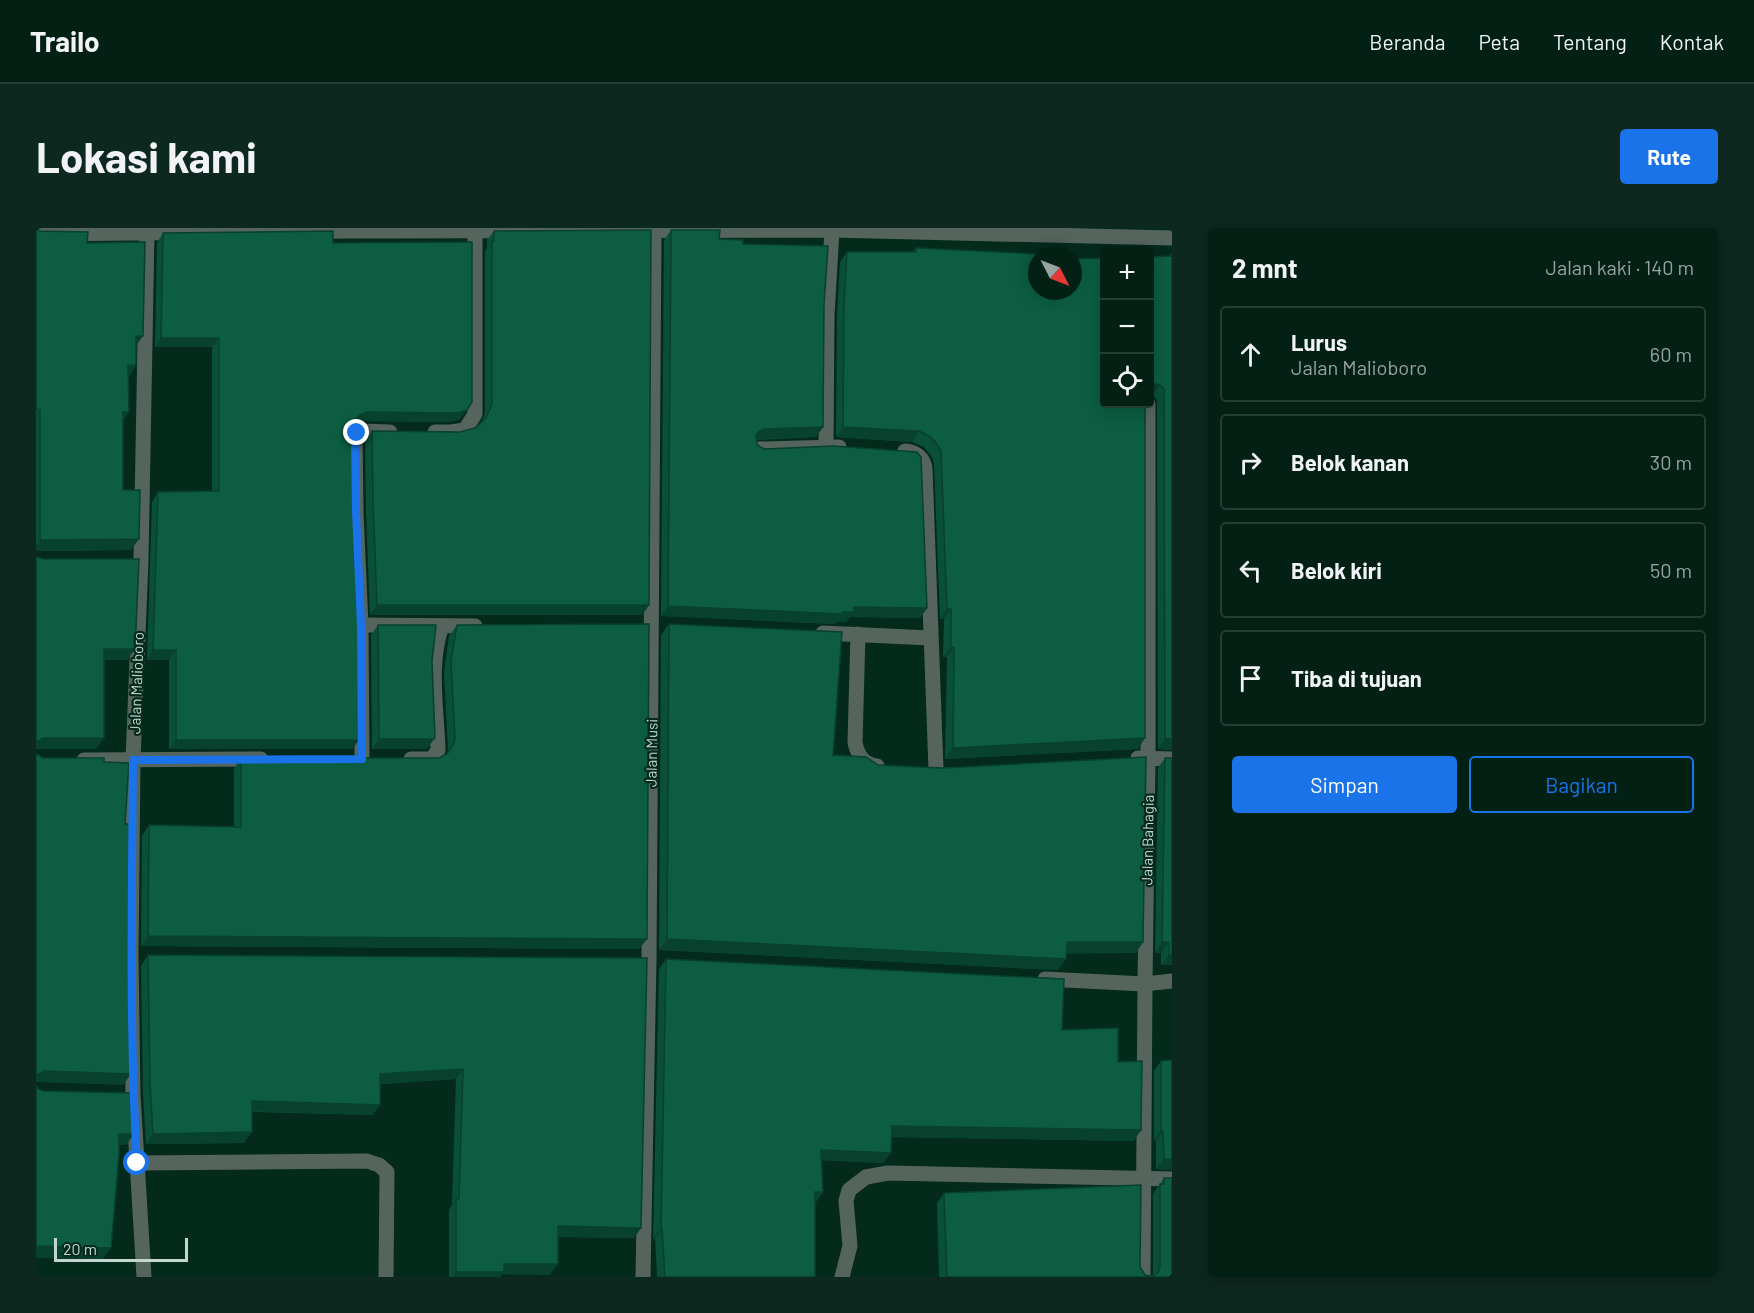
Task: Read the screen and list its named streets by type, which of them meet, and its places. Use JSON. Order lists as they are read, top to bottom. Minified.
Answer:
{"streets":{"street":["Jalan Malioboro","Jalan Musi","Jalan Bahagia"]},"scale_bar":"20 m","north":"bottom right","page":{"header":"Trailo","nav":["Beranda","Peta","Tentang","Kontak"],"buttons":["Rute",["Simpan","Bagikan"]],"title":"Lokasi kami","heading":["2 mnt","Jalan kaki · 140 m"],"map_buttons":["+","−"],"list":[["Lurus","Jalan Malioboro","60 m"],["Belok kanan","30 m"],["Belok kiri","50 m"],"Tiba di tujuan"],"scale":"20 m"}}
